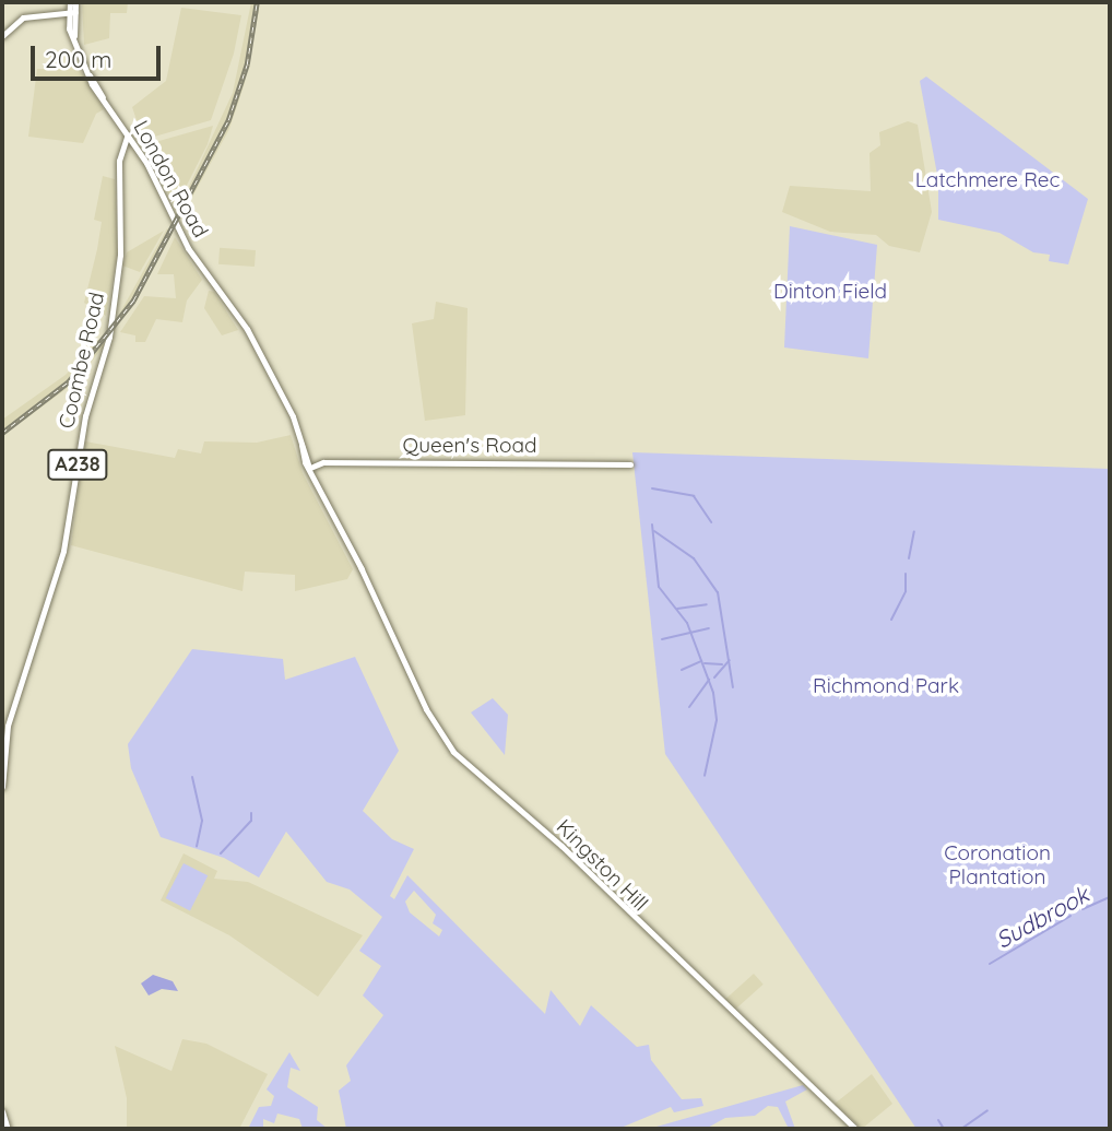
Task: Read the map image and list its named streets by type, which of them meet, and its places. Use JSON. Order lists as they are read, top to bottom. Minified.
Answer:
{"streets":{"main road":["London Road","Coombe Road","Queen's Road","A238","Kingston Hill"]},"crossings":[["London Road","Coombe Road"],["London Road","Kingston Hill"],["Queen's Road","Kingston Hill"]],"water":["Sudbrook"],"parks":["Latchmere Rec","Dinton Field","Richmond Park","Coronation Plantation"],"scale_bar":"200 m"}
